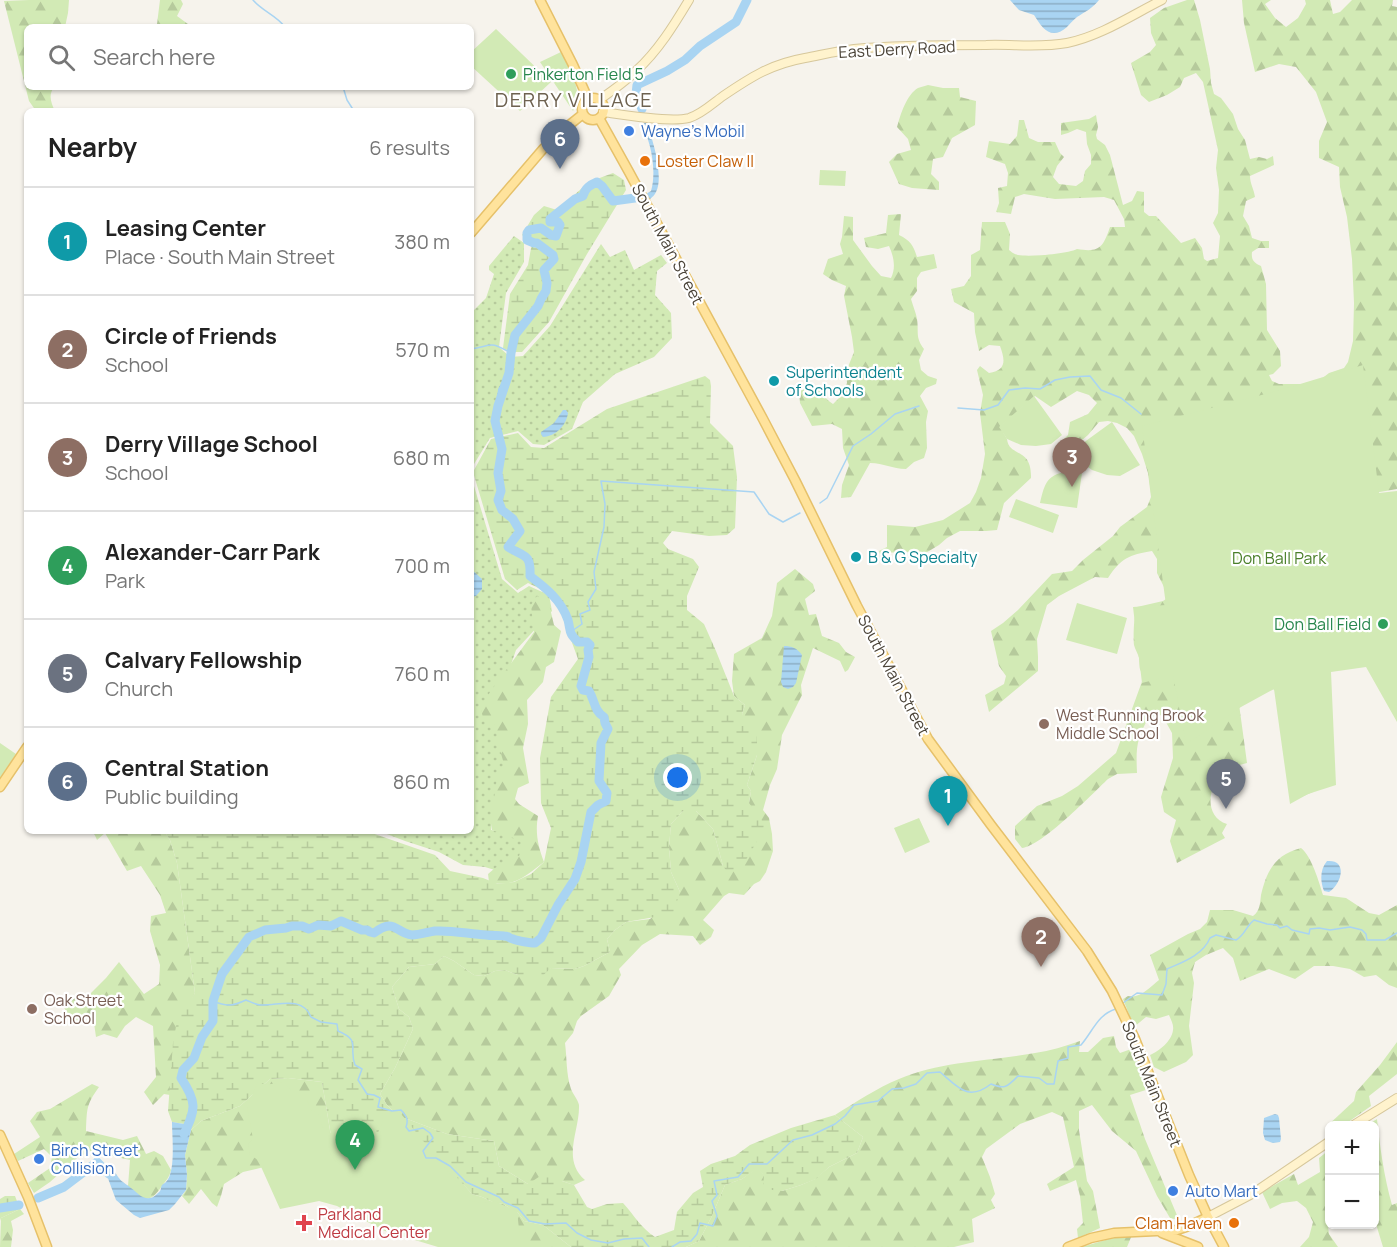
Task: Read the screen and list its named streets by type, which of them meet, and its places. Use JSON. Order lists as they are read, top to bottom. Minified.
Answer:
{"streets":{"main road":["South Main Street"],"street":["East Derry Road"]},"crossings":[["East Derry Road","South Main Street"]],"districts":["DERRY VILLAGE"],"parks":["Don Ball Park"],"places":{"other":["Pinkerton Field 5","Wayne's Mobil","Loster Claw II","Superintendent of Schools","B & G Specialty","Don Ball Field","West Running Brook Middle School","Oak Street School","Birch Street Collision","Auto Mart","Clam Haven"],"health":["Parkland Medical Center"]},"page":{"search":"Search here","heading":["Nearby","6 results"],"pins":["6","3","5","1","2","4"],"list":[{"mark":"1","name":"Leasing Center","note":"Place · South Main Street","value":"380 m"},{"mark":"2","name":"Circle of Friends","note":"School","value":"570 m"},{"mark":"3","name":"Derry Village School","note":"School","value":"680 m"},{"mark":"4","name":"Alexander-Carr Park","note":"Park","value":"700 m"},{"mark":"5","name":"Calvary Fellowship","note":"Church","value":"760 m"},{"mark":"6","name":"Central Station","note":"Public building","value":"860 m"}],"map_buttons":["+","−"]}}
